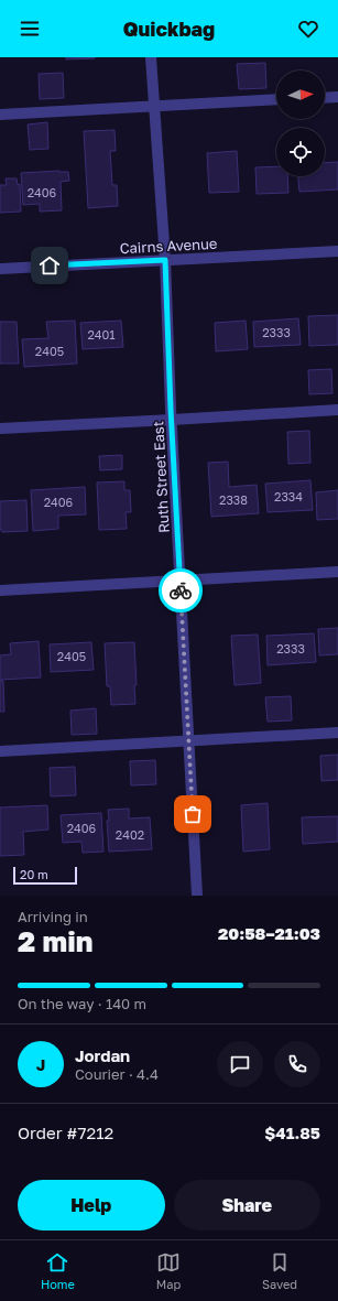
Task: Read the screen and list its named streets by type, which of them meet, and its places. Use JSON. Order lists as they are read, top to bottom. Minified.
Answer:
{"streets":{"street":["Cairns Avenue","Ruth Street East"]},"crossings":[["Cairns Avenue","Ruth Street East"]],"house_numbers":["2406","2333","2401","2405","2334","2338","2406","2333","2405","2406","2402"],"scale_bar":"20 m","north":"right","page":{"header":"Quickbag","scale":"20 m","heading":["2 min","Arriving in","20:58–21:03"],"panel":["Jordan","Courier · 4.4","Order #7212","$41.85"],"bar":"On the way · 140 m","round":"J","buttons":["Help","Share"],"tabs":["Home","Map","Saved"]}}
